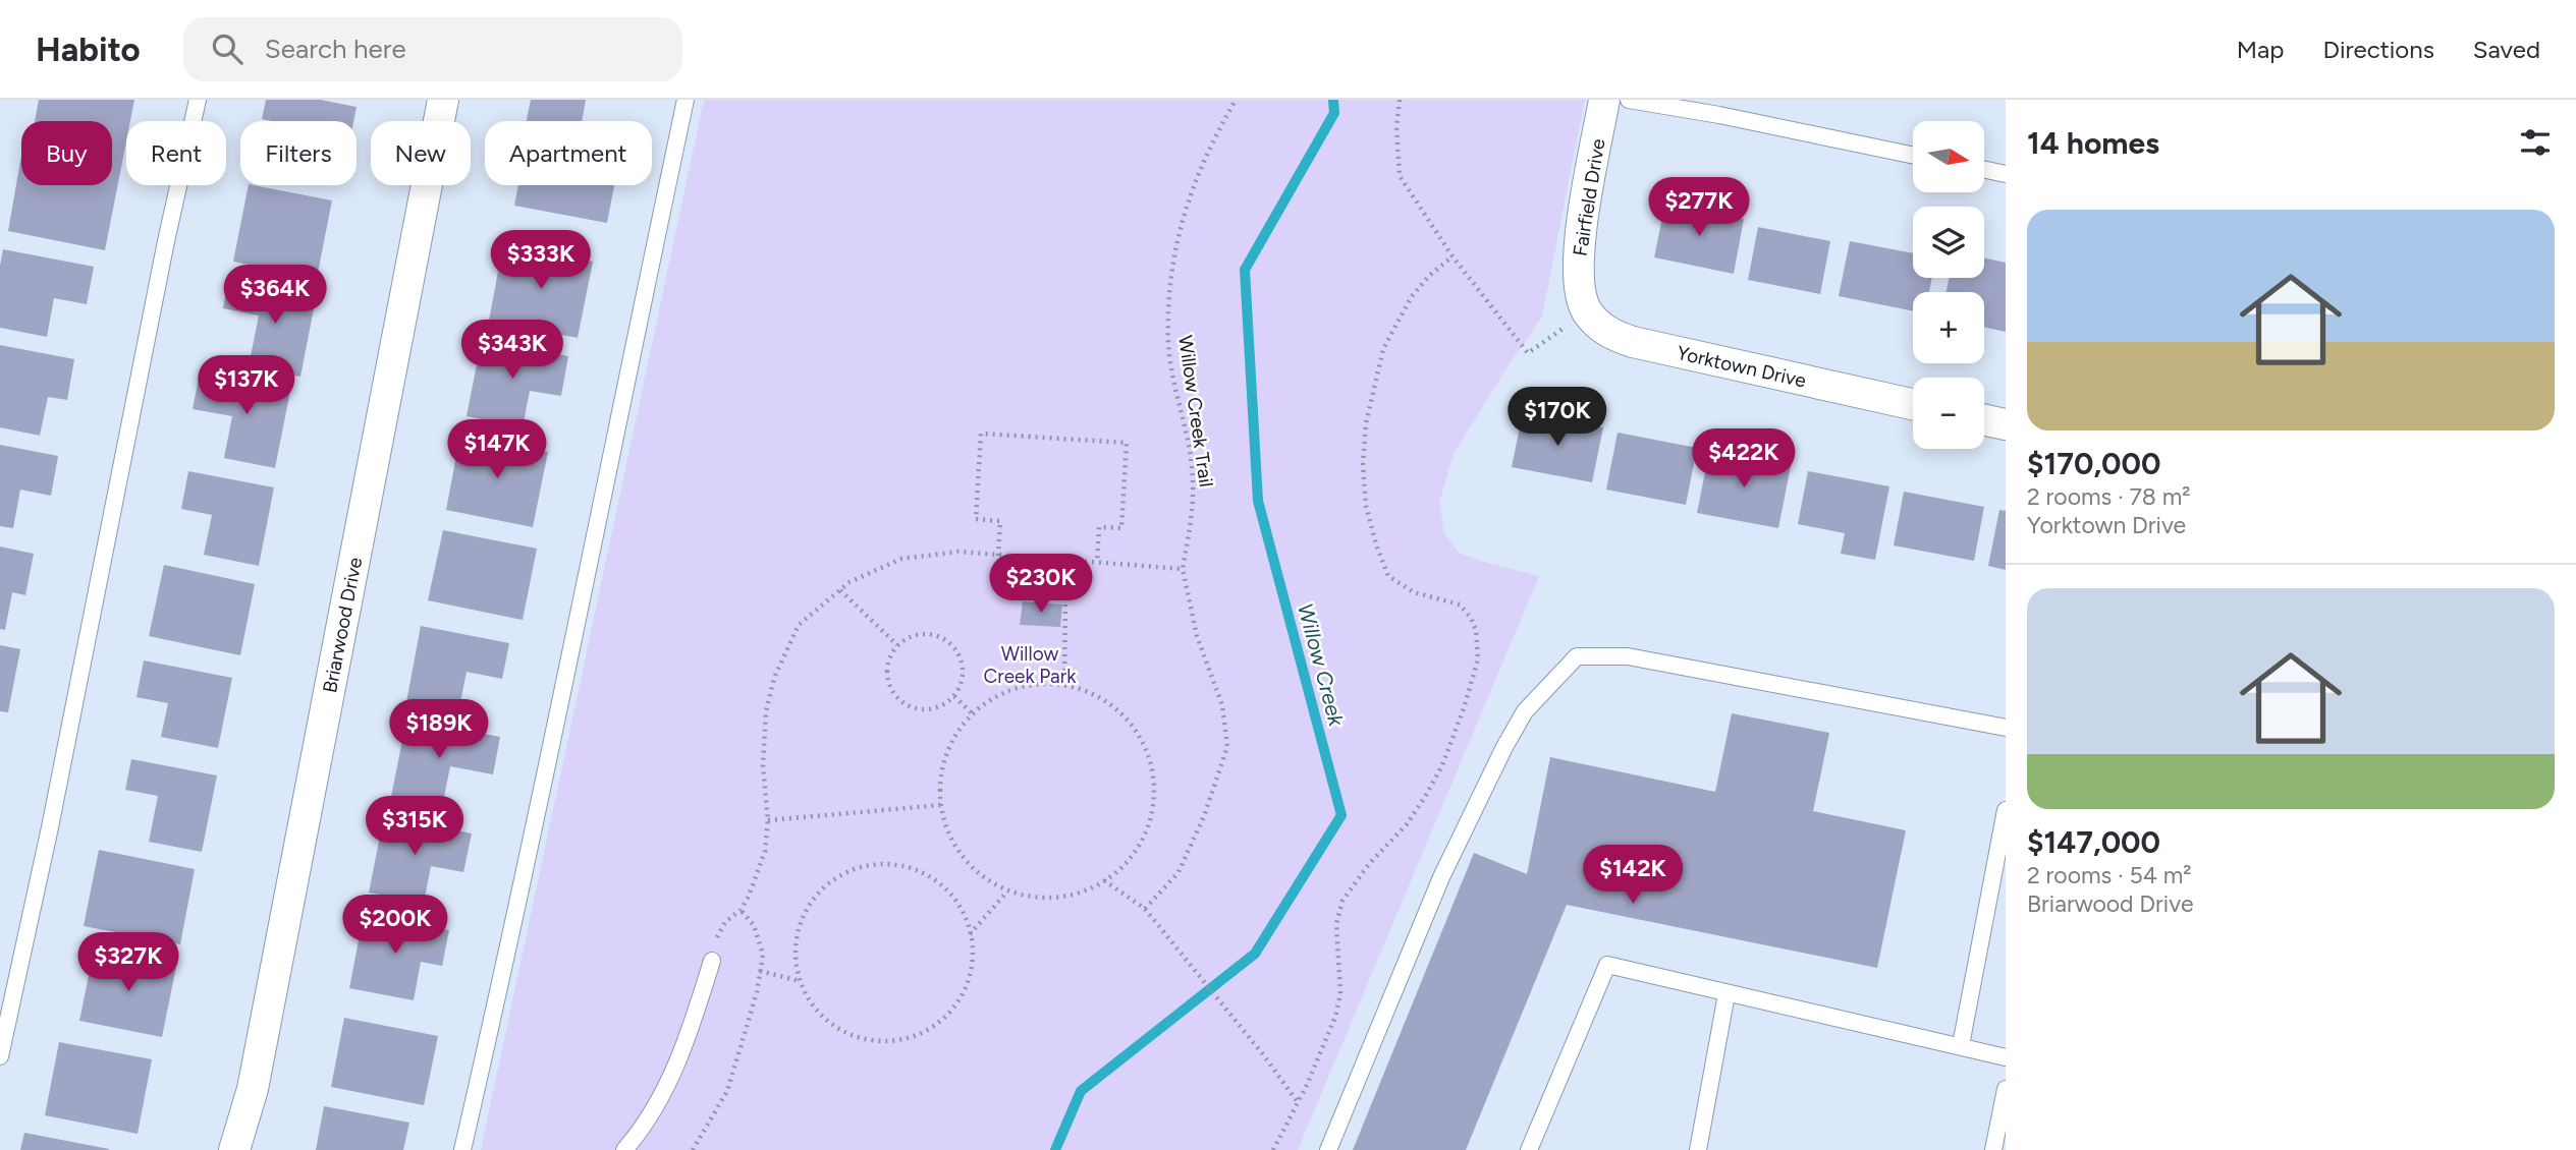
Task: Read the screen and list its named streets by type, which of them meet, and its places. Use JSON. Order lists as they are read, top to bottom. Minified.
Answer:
{"streets":{"street":["Fairfield Drive","Yorktown Drive","Briarwood Drive"],"path":["Willow Creek Trail"]},"crossings":[["Fairfield Drive","Yorktown Drive"]],"water":["Willow Creek"],"parks":["Willow Creek Park"],"north":"right","page":{"header":"Habito","search":"Search here","nav":["Map","Directions","Saved"],"heading":"14 homes","map_buttons":["+","−"],"chip":["Buy","Rent","Filters","New","Apartment"],"price":["$277K","$333K","$364K","$343K","$137K","$170K","$147K","$422K","$230K","$189K","$315K","$142K","$200K","$327K"],"list":[{"name":"$170,000","note":"2 rooms · 78 m² · Yorktown Drive"},{"name":"$147,000","note":"2 rooms · 54 m² · Briarwood Drive"}]}}
